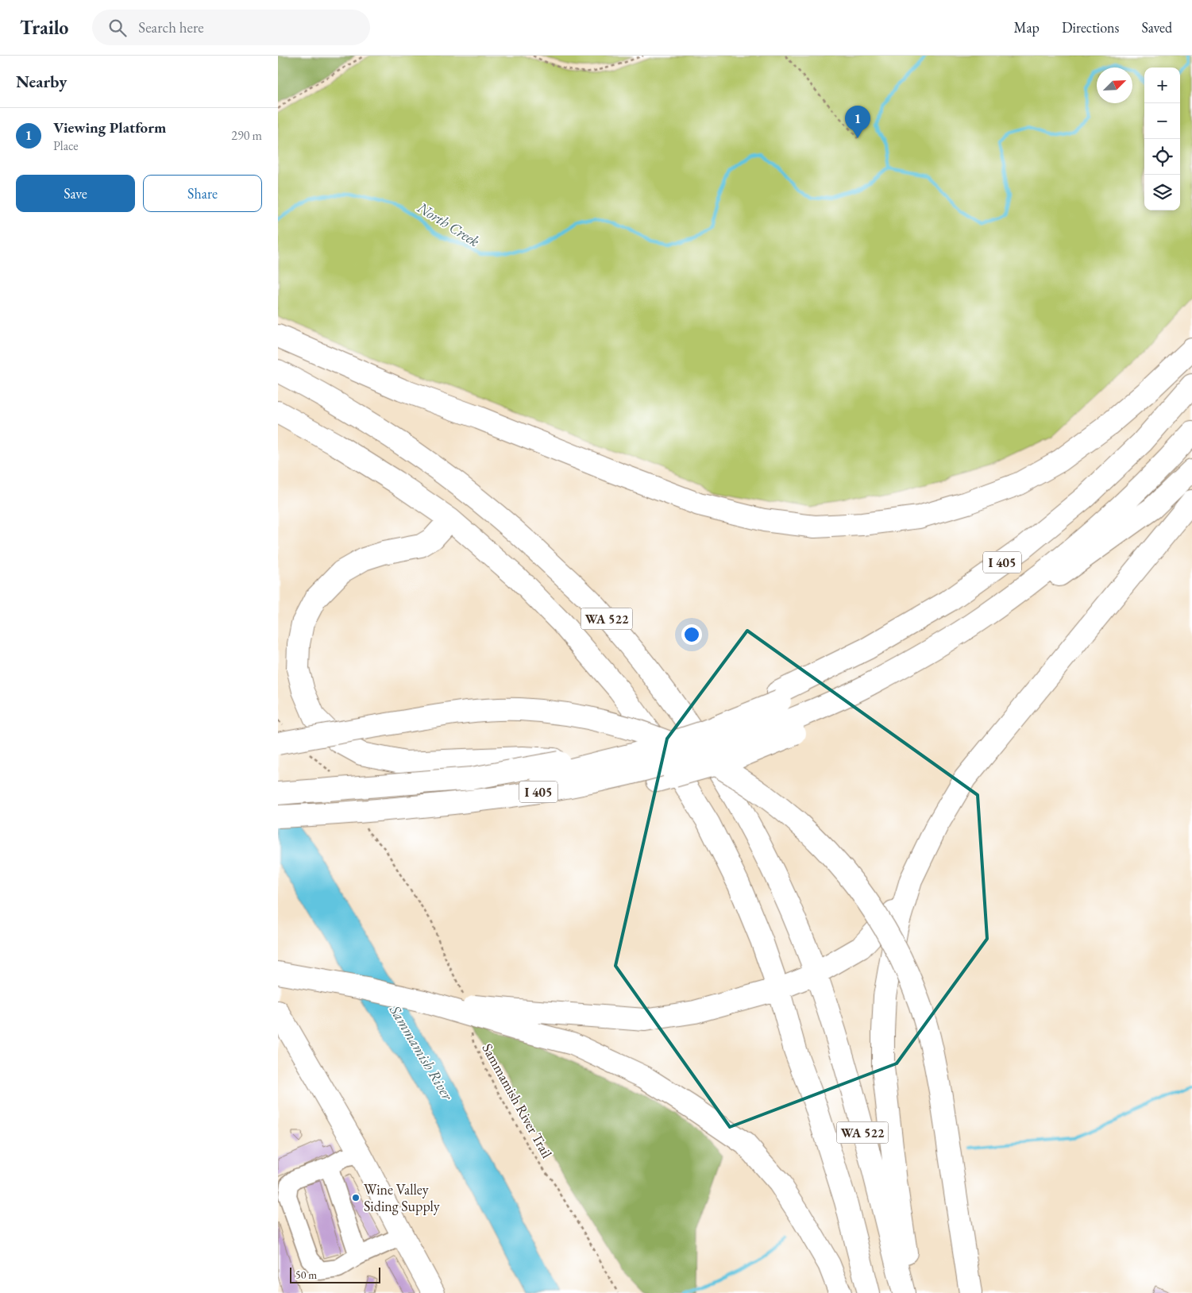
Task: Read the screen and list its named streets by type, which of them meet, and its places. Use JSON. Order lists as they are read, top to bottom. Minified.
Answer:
{"streets":{"main road":["I 405","WA 522"],"path":["Sammamish River Trail"]},"water":["North Creek","Sammamish River"],"places":["Wine Valley Siding Supply"],"scale_bar":"50 m","north":"top right","page":{"header":"Trailo","search":"Search here","nav":["Map","Directions","Saved"],"heading":"Nearby","map_buttons":["+","−"],"pins":"1","list":[{"mark":"1","name":"Viewing Platform","note":"Place","value":"290 m"}],"buttons":["Save","Share"],"scale":"50 m"}}
